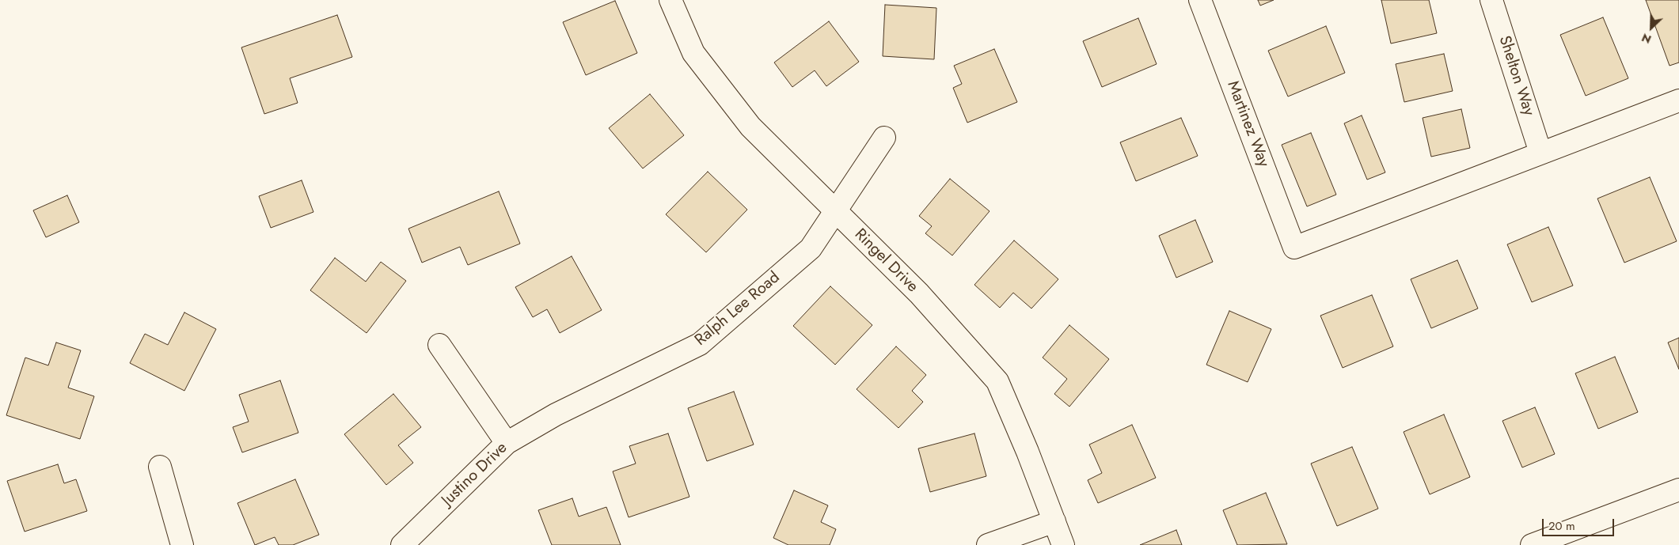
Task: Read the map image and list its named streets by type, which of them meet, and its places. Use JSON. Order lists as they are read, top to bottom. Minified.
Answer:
{"streets":{"street":["Shelton Way","Martinez Way","Ringel Drive","Ralph Lee Road","Justino Drive"]},"crossings":[["Shelton Way","Martinez Way"],["Ringel Drive","Ralph Lee Road"],["Ralph Lee Road","Justino Drive"]],"scale_bar":"20 m","north":"bottom left"}
